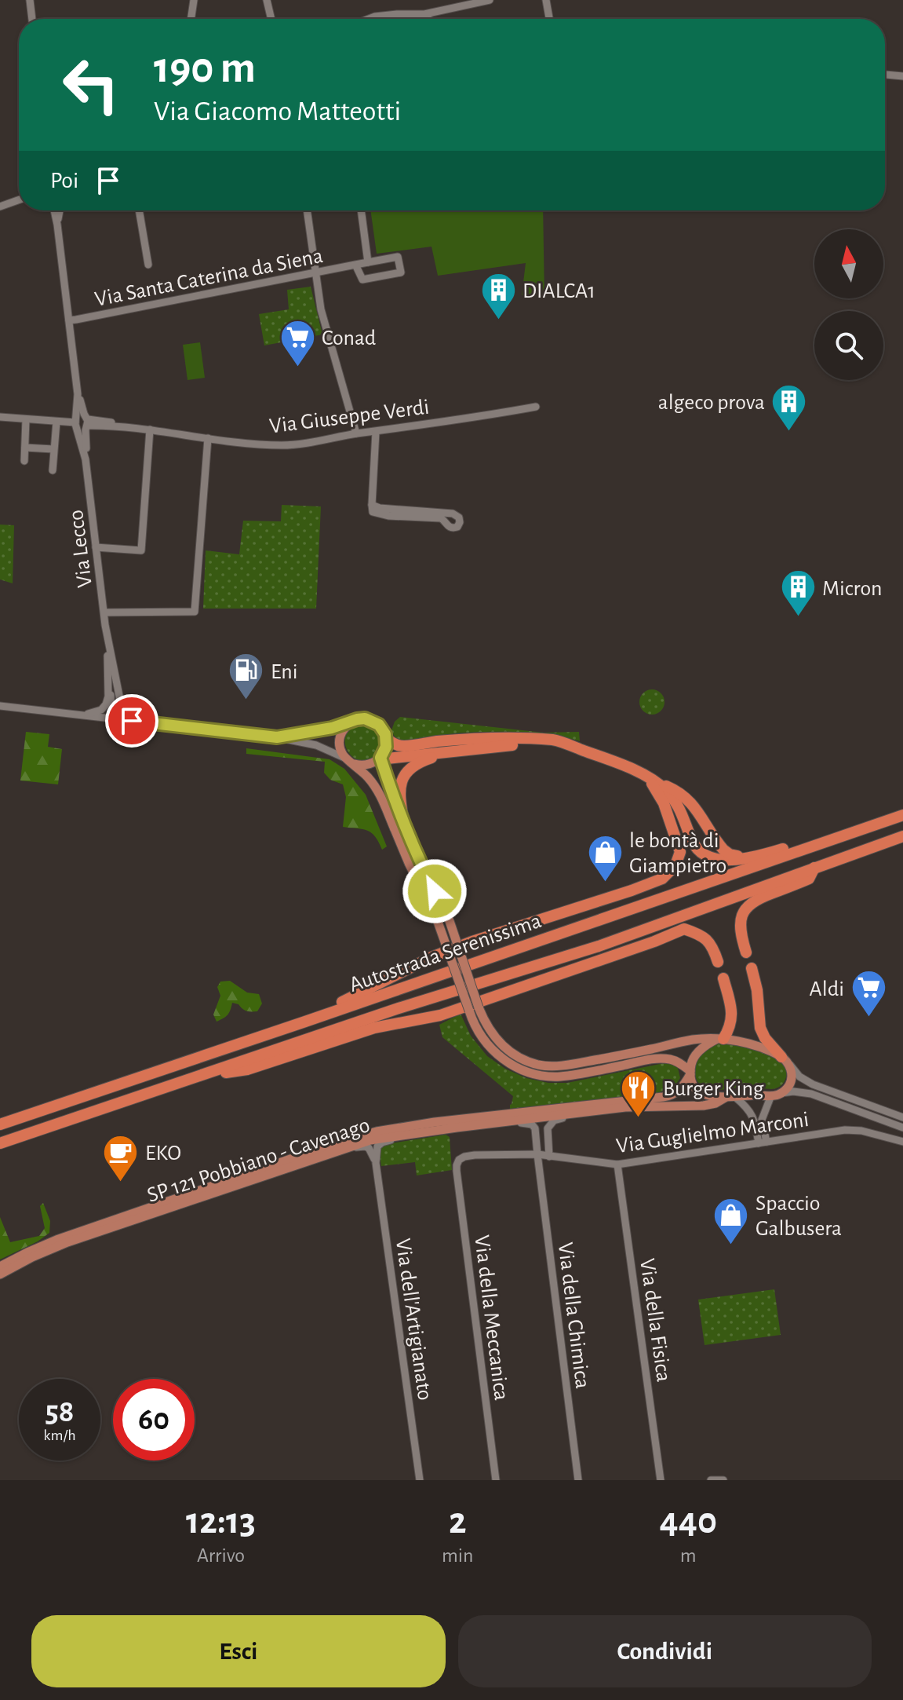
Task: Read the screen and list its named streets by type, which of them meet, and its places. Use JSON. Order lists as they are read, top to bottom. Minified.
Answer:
{"streets":{"highway":["Autostrada Serenissima"],"main road":["SP 121 Pobbiano - Cavenago"],"street":["Via Santa Caterina da Siena","Via Giuseppe Verdi","Via Lecco","Via Guglielmo Marconi","Via della Chimica","Via della Meccanica","Via dell'Artigianato","Via della Fisica"]},"crossings":[["Via Santa Caterina da Siena","Via Lecco"],["Via Giuseppe Verdi","Via Lecco"],["Via Guglielmo Marconi","Via della Chimica"],["Via Guglielmo Marconi","Via della Meccanica"],["Via Guglielmo Marconi","Via della Fisica"]],"places":{"building":["DIALCA1","algeco prova","Micron"],"supermarket":["Conad","Aldi"],"fuel station":["Eni"],"shop":["le bontà di Giampietro","Spaccio Galbusera"],"restaurant":["Burger King"],"cafe":["EKO"]},"north":"top","page":{"turn":["190 m","Via Giacomo Matteotti"],"then":"Poi","speed":"58 km/h","limit":"60","eta":["12:13","Arrivo","2","min","440","m"],"buttons":["Esci","Condividi"]}}
